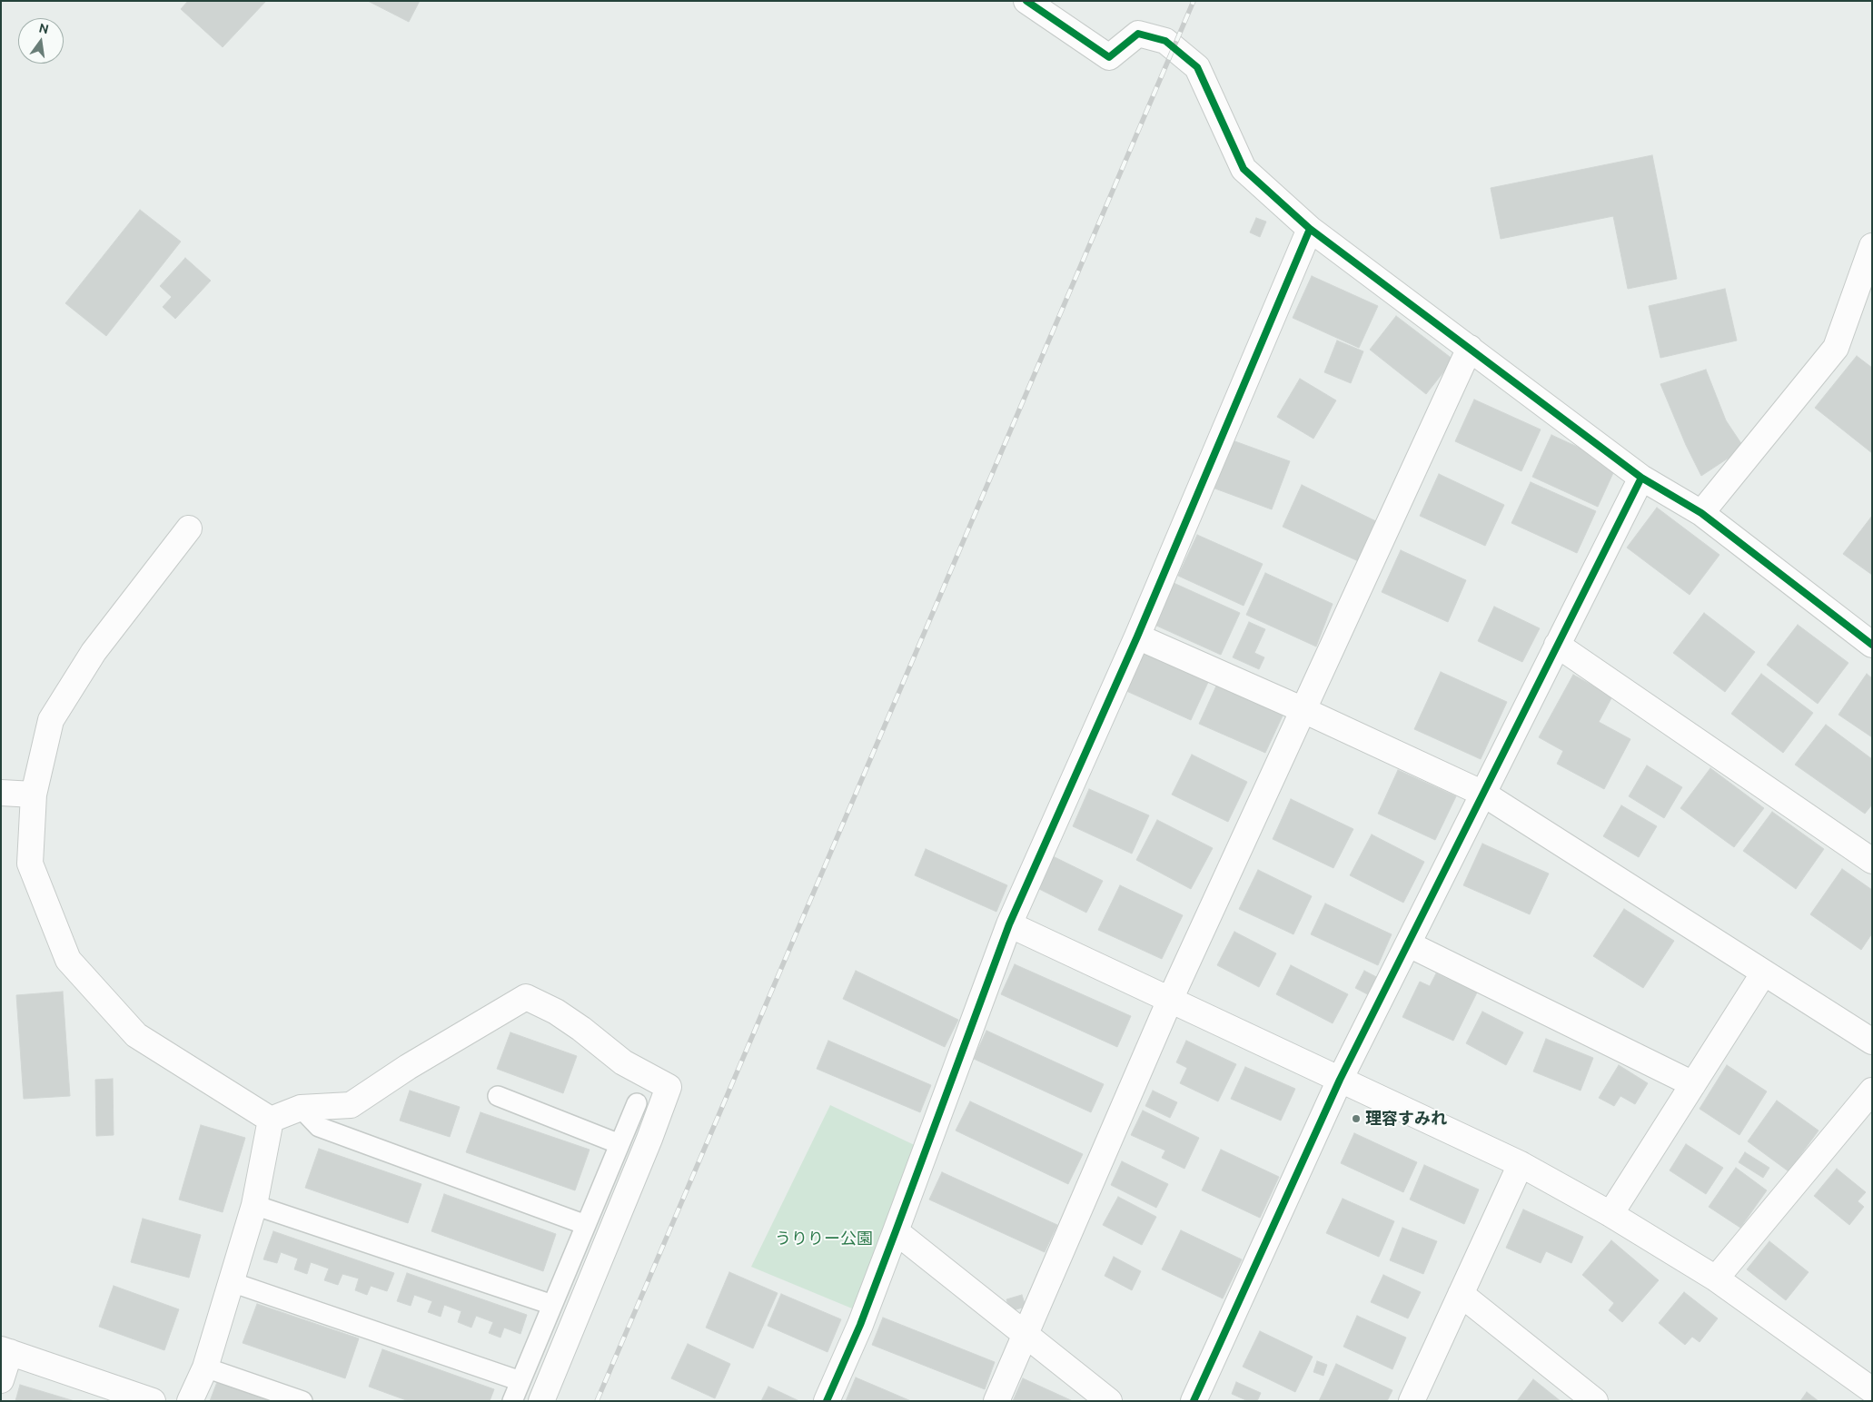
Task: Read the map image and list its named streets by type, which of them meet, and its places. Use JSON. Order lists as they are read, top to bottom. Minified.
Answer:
{"parks":["うりりー公園"],"places":["理容すみれ"],"north":"top"}
